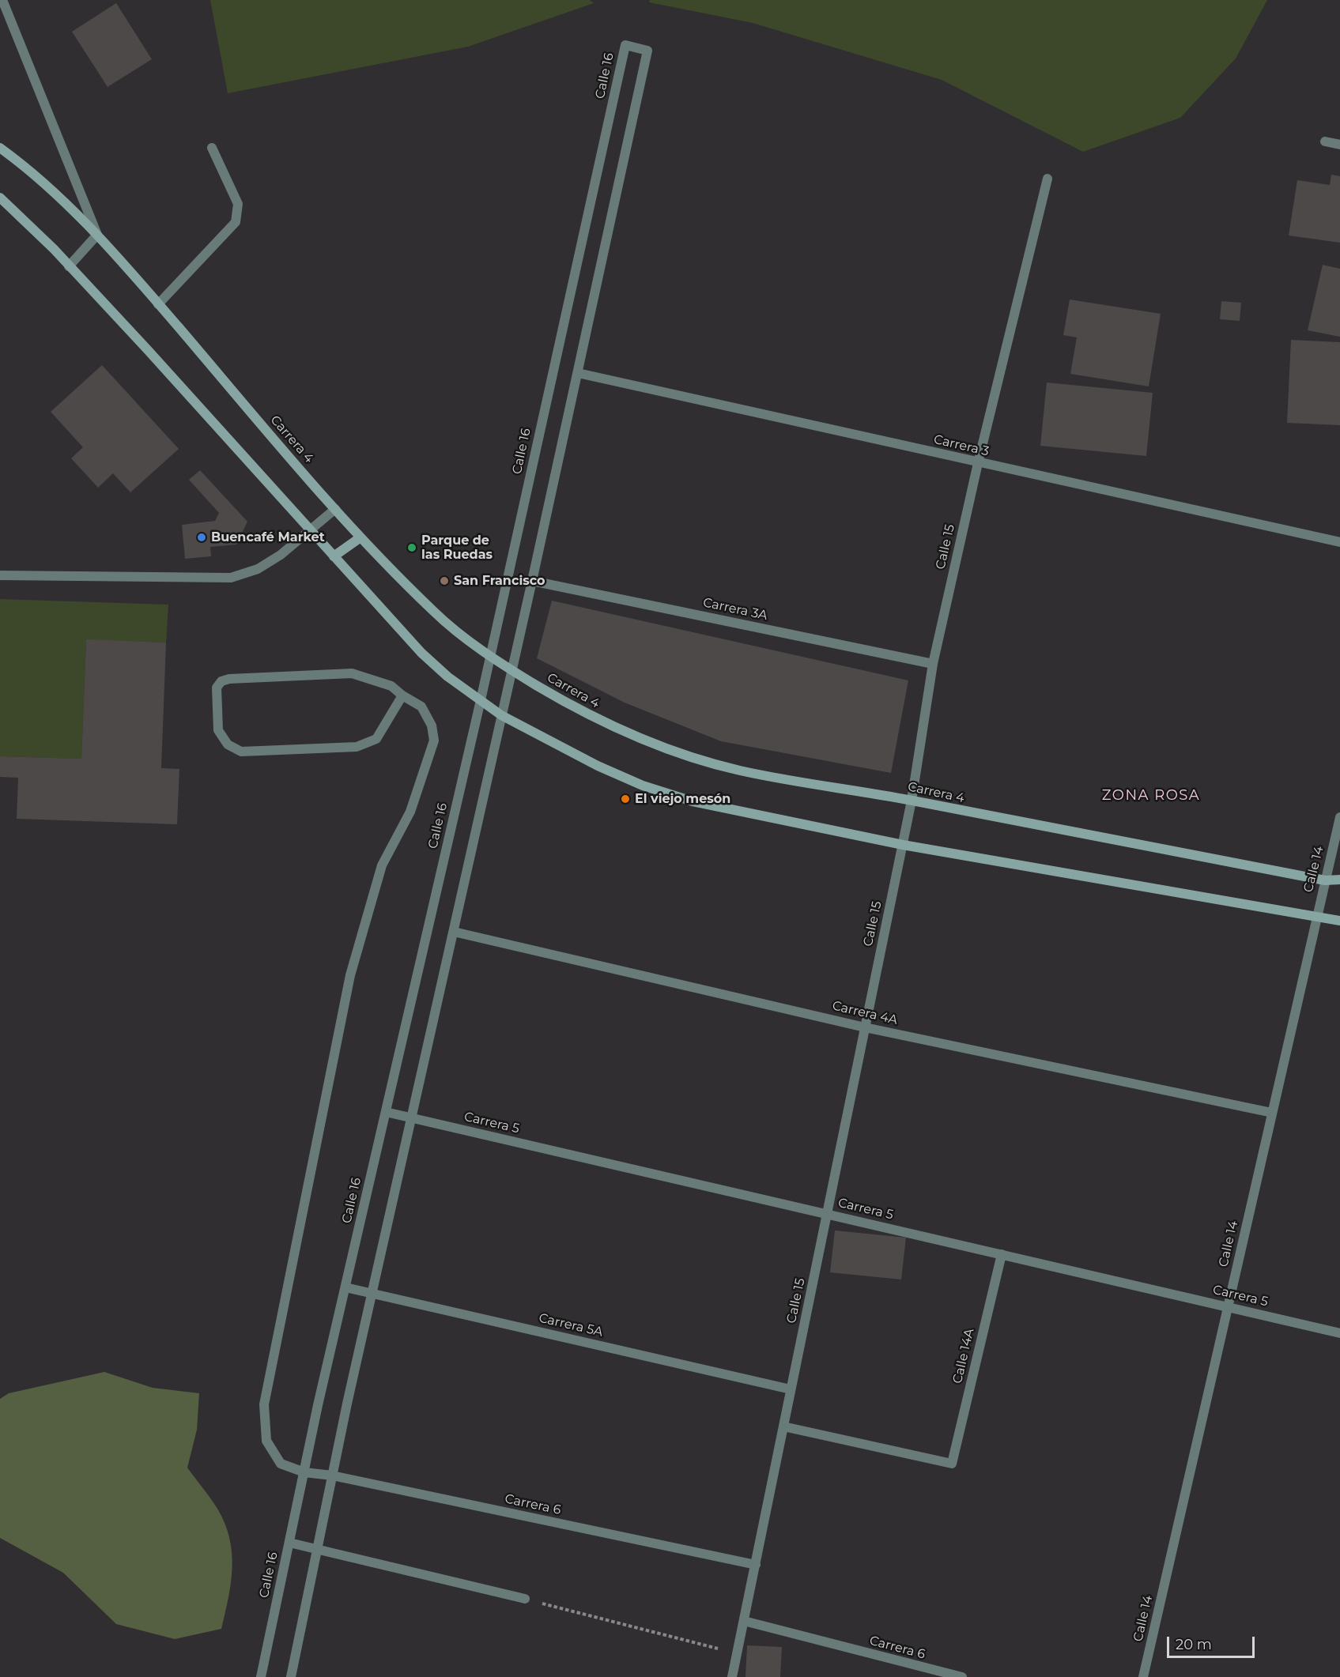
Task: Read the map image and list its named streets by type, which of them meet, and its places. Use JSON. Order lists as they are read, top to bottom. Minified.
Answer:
{"streets":{"main road":["Carrera 4"],"street":["Calle 16","Carrera 3","Calle 15","Carrera 3A","Calle 14","Carrera 4A","Carrera 5","Carrera 5A","Calle 14A","Carrera 6"]},"crossings":[["Calle 16","Carrera 4"],["Calle 16","Carrera 3"],["Calle 16","Carrera 3A"],["Calle 16","Carrera 4A"],["Calle 16","Carrera 5"],["Calle 16","Carrera 5A"],["Calle 16","Carrera 6"],["Carrera 4","Calle 15"],["Carrera 4","Calle 14"],["Carrera 3","Calle 15"],["Calle 15","Carrera 3A"],["Calle 15","Carrera 4A"],["Calle 15","Carrera 5"],["Calle 15","Carrera 5A"],["Calle 15","Calle 14A"],["Calle 15","Carrera 6"],["Calle 14","Carrera 4A"],["Calle 14","Carrera 5"],["Carrera 5","Calle 14A"]],"districts":["ZONA ROSA"],"places":["Buencafé Market","Parque de las Ruedas","San Francisco","El viejo mesón"],"scale_bar":"20 m"}
